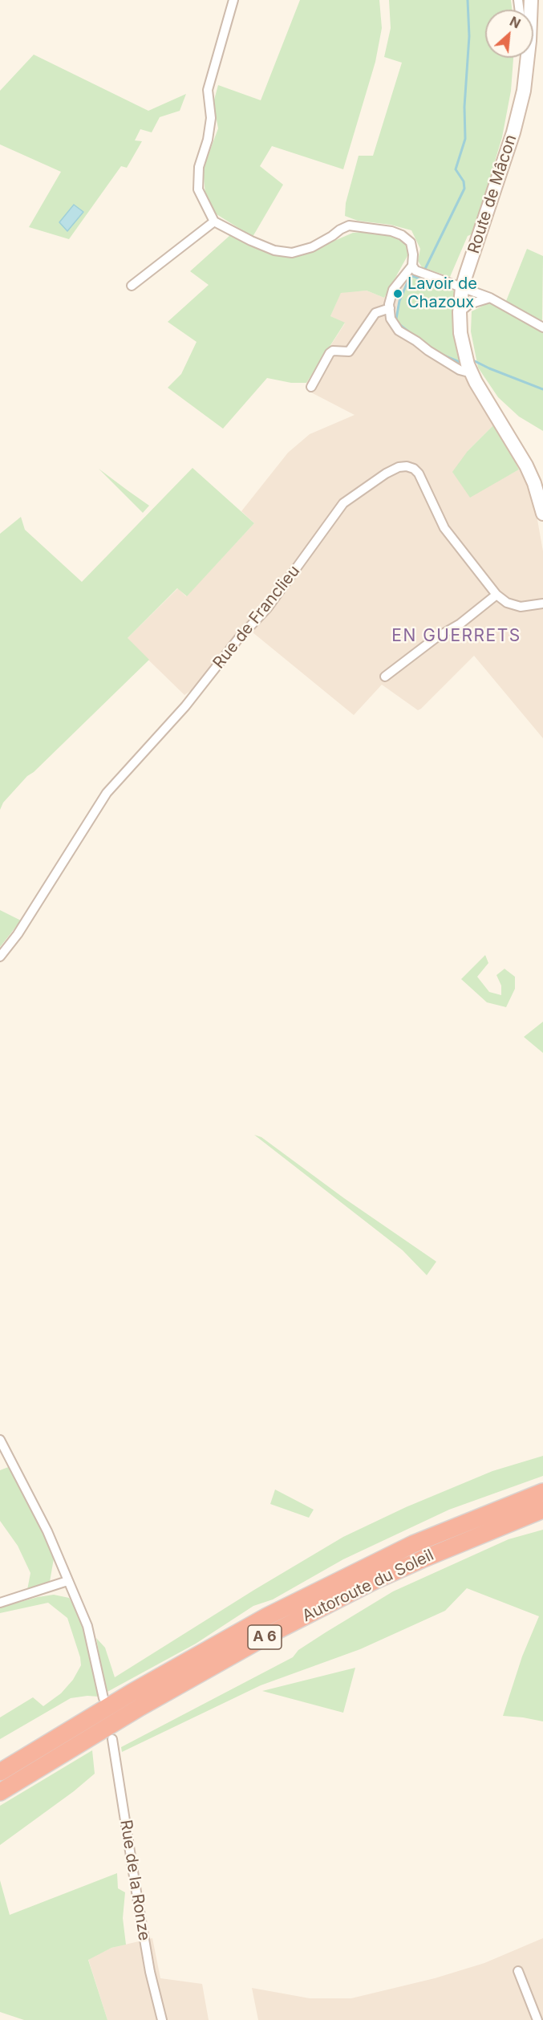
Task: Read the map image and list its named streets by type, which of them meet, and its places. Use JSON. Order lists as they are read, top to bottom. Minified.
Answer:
{"streets":{"highway":["Autoroute du Soleil","A 6"],"street":["Route de Mâcon","Rue de Franclieu","Rue de la Ronze"]},"districts":["EN GUERRETS"],"places":["Lavoir de Chazoux"],"north":"top right"}
